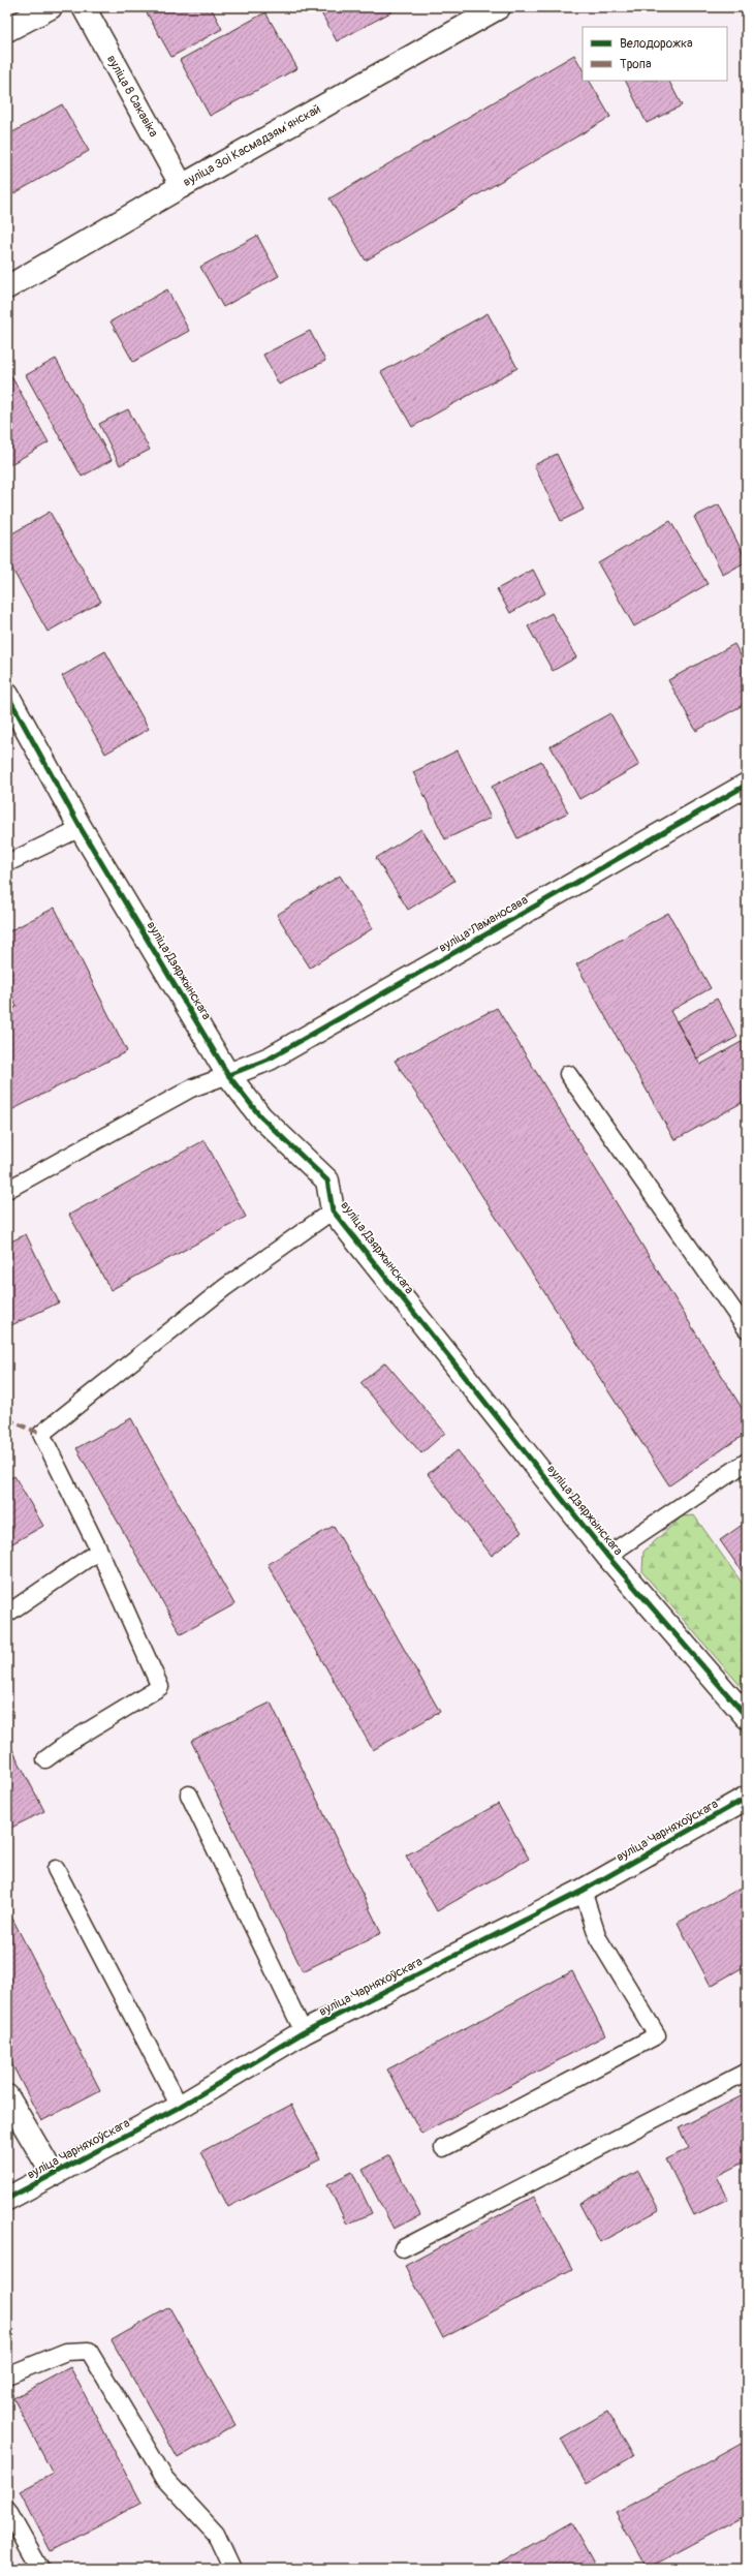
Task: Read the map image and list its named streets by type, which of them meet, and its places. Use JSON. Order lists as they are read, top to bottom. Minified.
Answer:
{"streets":{"street":["вуліца 8 Сакавіка","вуліца Зоі Касмадзямʼянскай","вуліца Ламаносава","вуліца Дзяржынскага","вуліца Чарняхоўскага"]},"crossings":[["вуліца 8 Сакавіка","вуліца Зоі Касмадзямʼянскай"],["вуліца Ламаносава","вуліца Дзяржынскага"]],"legend":["Велодорожка","Тропа"]}
